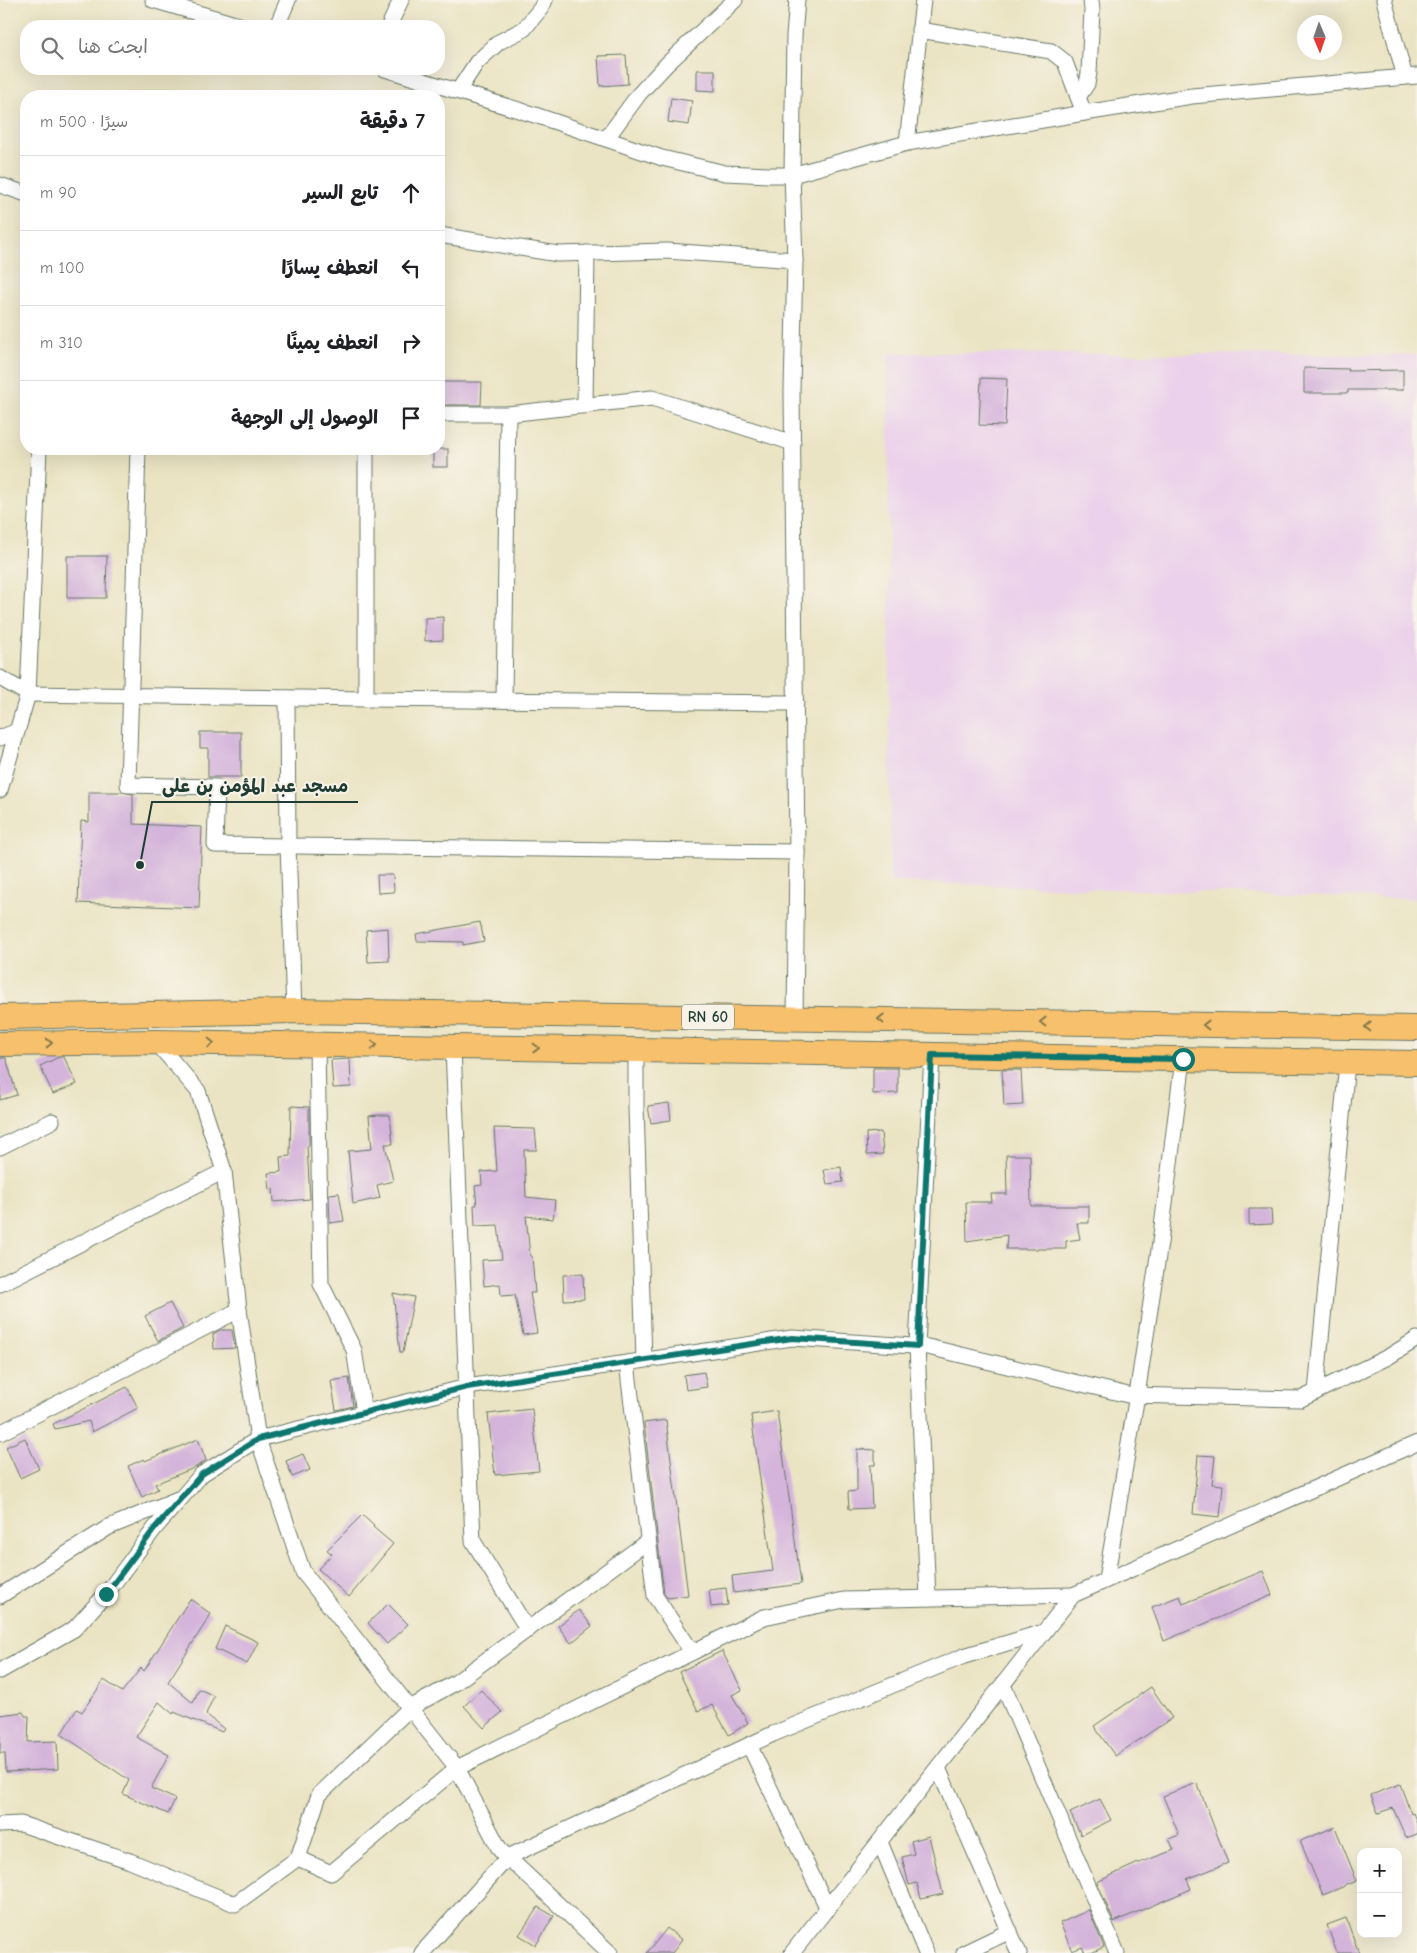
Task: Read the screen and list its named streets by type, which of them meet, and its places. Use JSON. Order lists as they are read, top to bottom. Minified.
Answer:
{"streets":{"main road":["RN 60"]},"places":["مسجد عبد المؤمن بن على"],"north":"bottom","page":{"search":"ابحث هنا","heading":["7 دقيقة","سيرًا · 500 m"],"list":[["تابع السير","90 m"],["انعطف يسارًا","100 m"],["انعطف يمينًا","310 m"],"الوصول إلى الوجهة"],"map_buttons":["+","−"]}}
